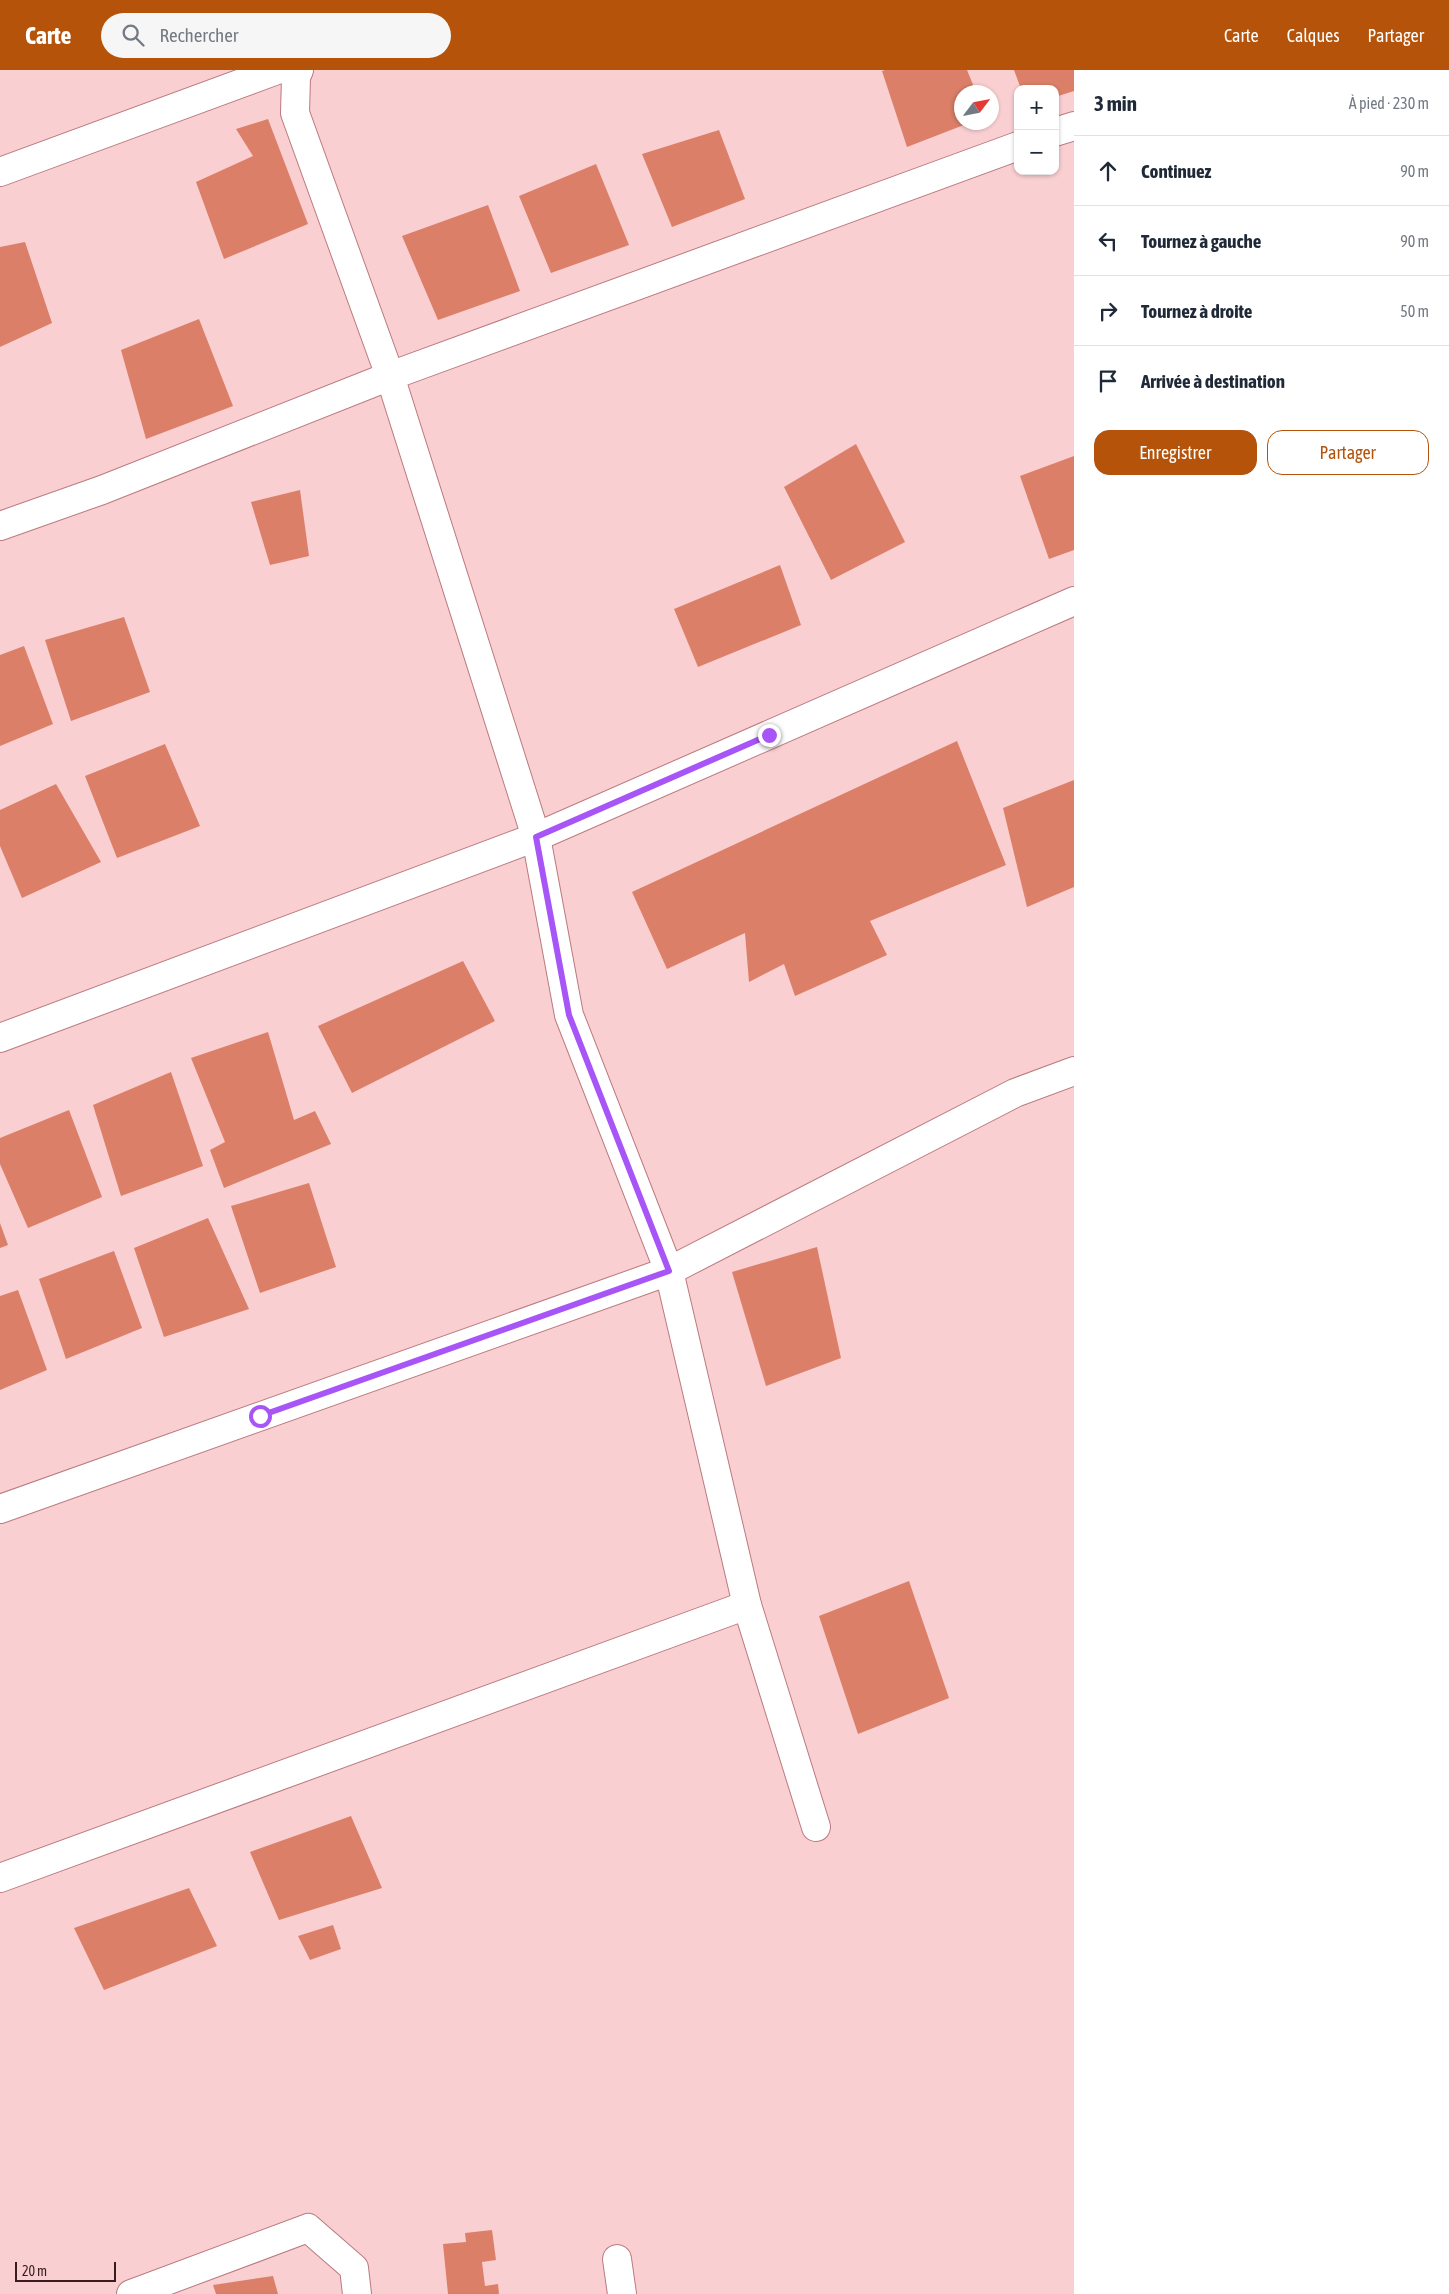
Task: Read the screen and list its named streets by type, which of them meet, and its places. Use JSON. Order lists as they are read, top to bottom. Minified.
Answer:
{"scale_bar":"20 m","north":"top right","page":{"header":"Carte","search":"Rechercher","nav":["Carte","Calques","Partager"],"heading":["3 min","À pied · 230 m"],"map_buttons":["+","−"],"list":[["Continuez","90 m"],["Tournez à gauche","90 m"],["Tournez à droite","50 m"],"Arrivée à destination"],"buttons":["Enregistrer","Partager"],"scale":"20 m"}}
